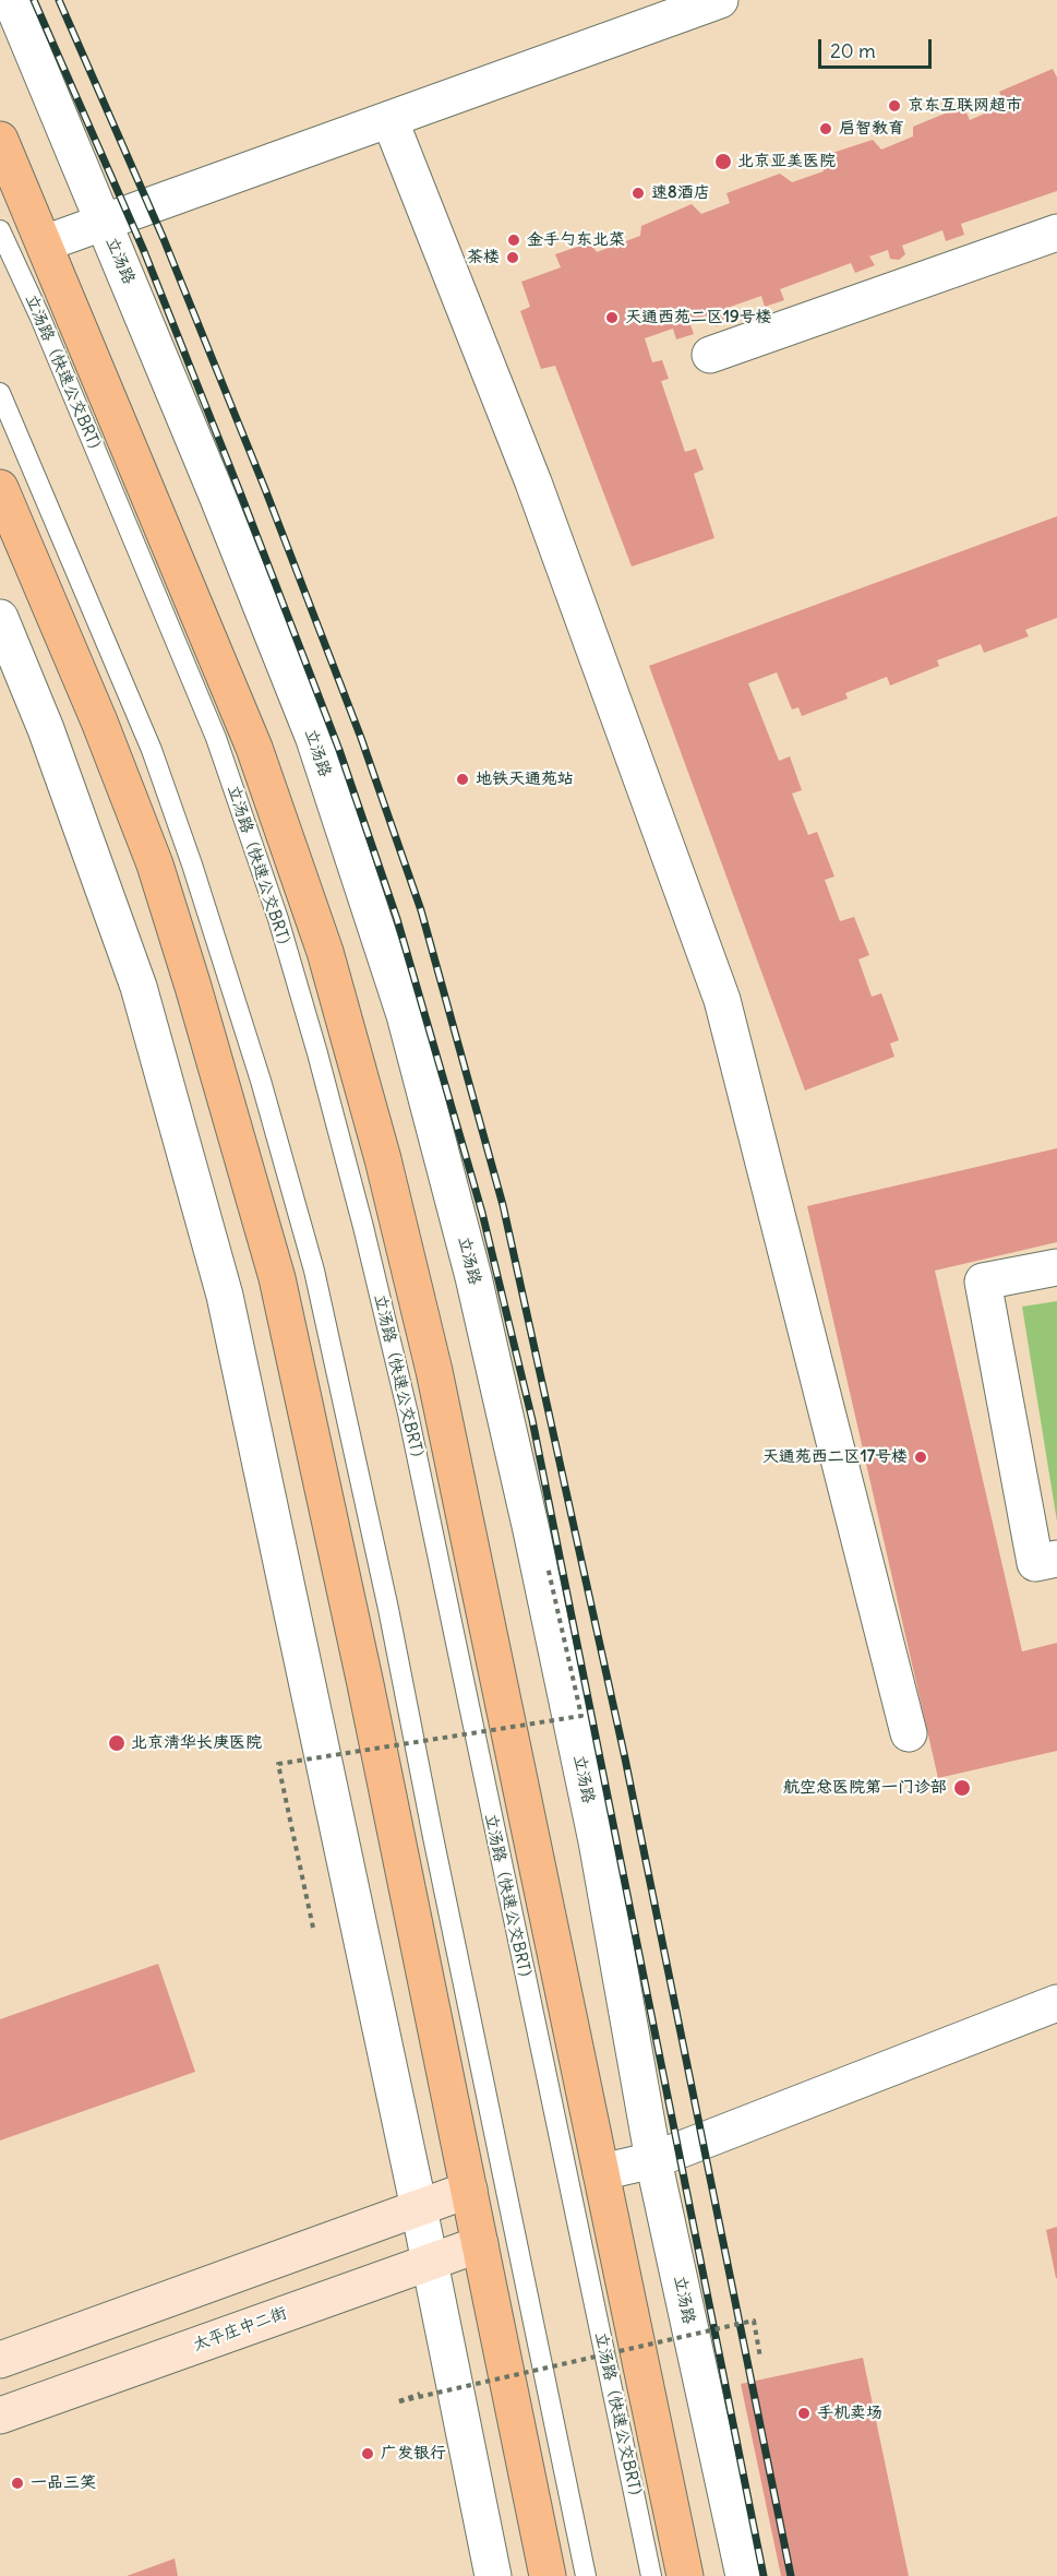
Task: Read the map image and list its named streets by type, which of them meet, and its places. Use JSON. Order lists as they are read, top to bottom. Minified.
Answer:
{"streets":{"main road":["太平庄中二街"],"street":["立汤路"],"lane":["立汤路（快速公交BRT）"]},"places":["京东互联网超市","启智教育","北京亚美医院","速8酒店","金手勺东北菜","茶楼","天通西苑二区19号楼","地铁天通苑站","天通苑西二区17号楼","北京清华长庚医院","航空总医院第一门诊部","手机卖场","广发银行","一品三笑"],"scale_bar":"20 m"}
